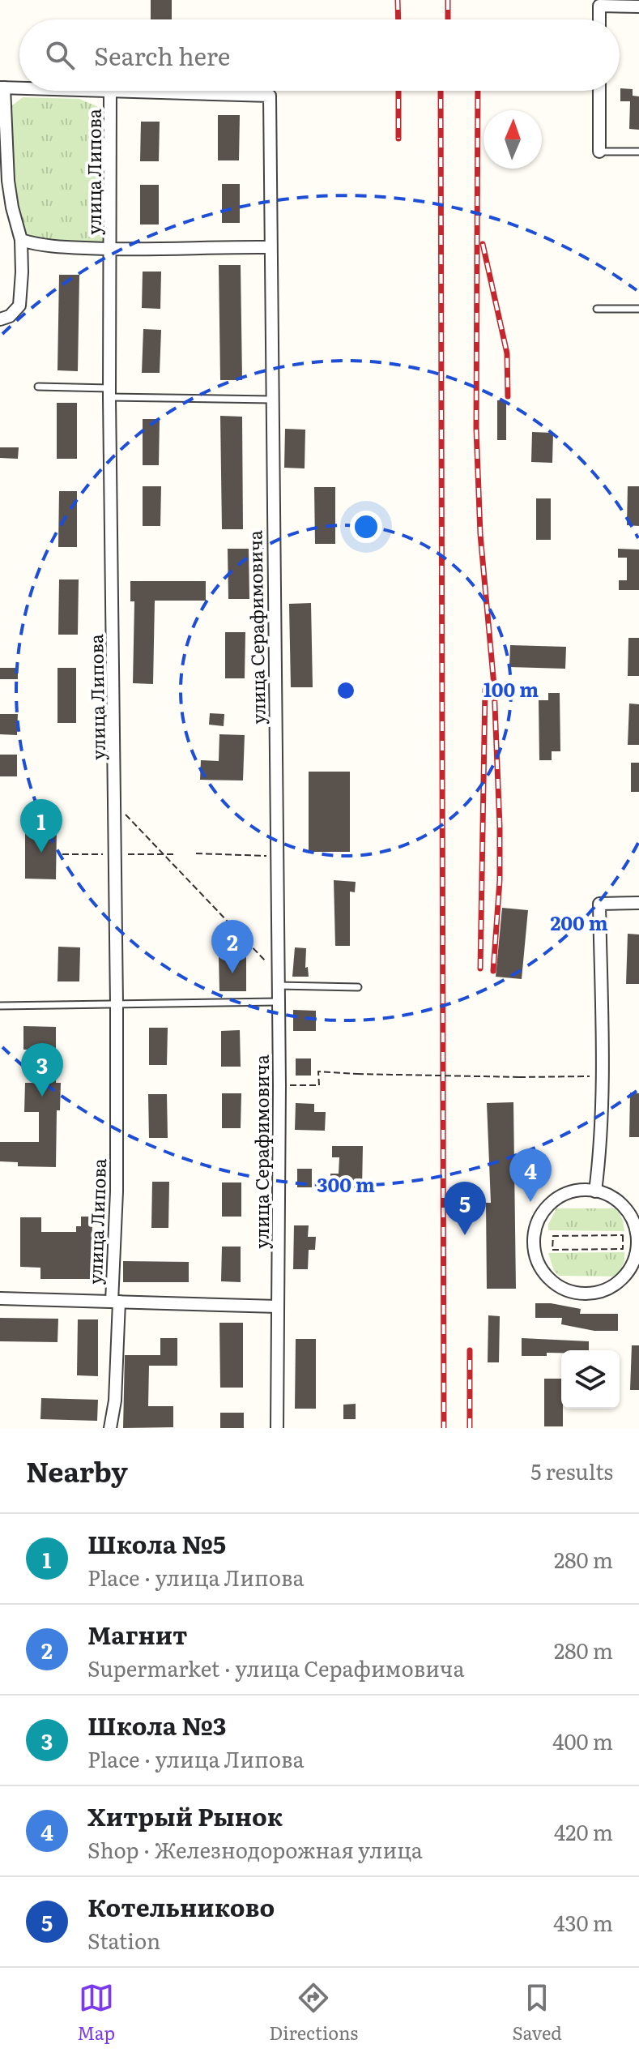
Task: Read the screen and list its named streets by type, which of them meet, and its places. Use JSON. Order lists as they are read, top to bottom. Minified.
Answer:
{"streets":{"street":["улица Липова","улица Серафимовича"]},"crossings":[["улица Липова","улица Серафимовича"]],"north":"top","page":{"search":"Search here","pins":["1","2","3","4","5"],"heading":["Nearby","5 results"],"list":[{"mark":"1","name":"Школа №5","note":"Place · улица Липова","value":"280 m"},{"mark":"2","name":"Магнит","note":"Supermarket · улица Серафимовича","value":"280 m"},{"mark":"3","name":"Школа №3","note":"Place · улица Липова","value":"400 m"},{"mark":"4","name":"Хитрый Рынок","note":"Shop · Железнодорожная улица","value":"420 m"},{"mark":"5","name":"Котельниково","note":"Station","value":"430 m"}],"nav":["Map","Directions","Saved"]},"rings":["100 m","200 m","300 m"]}
